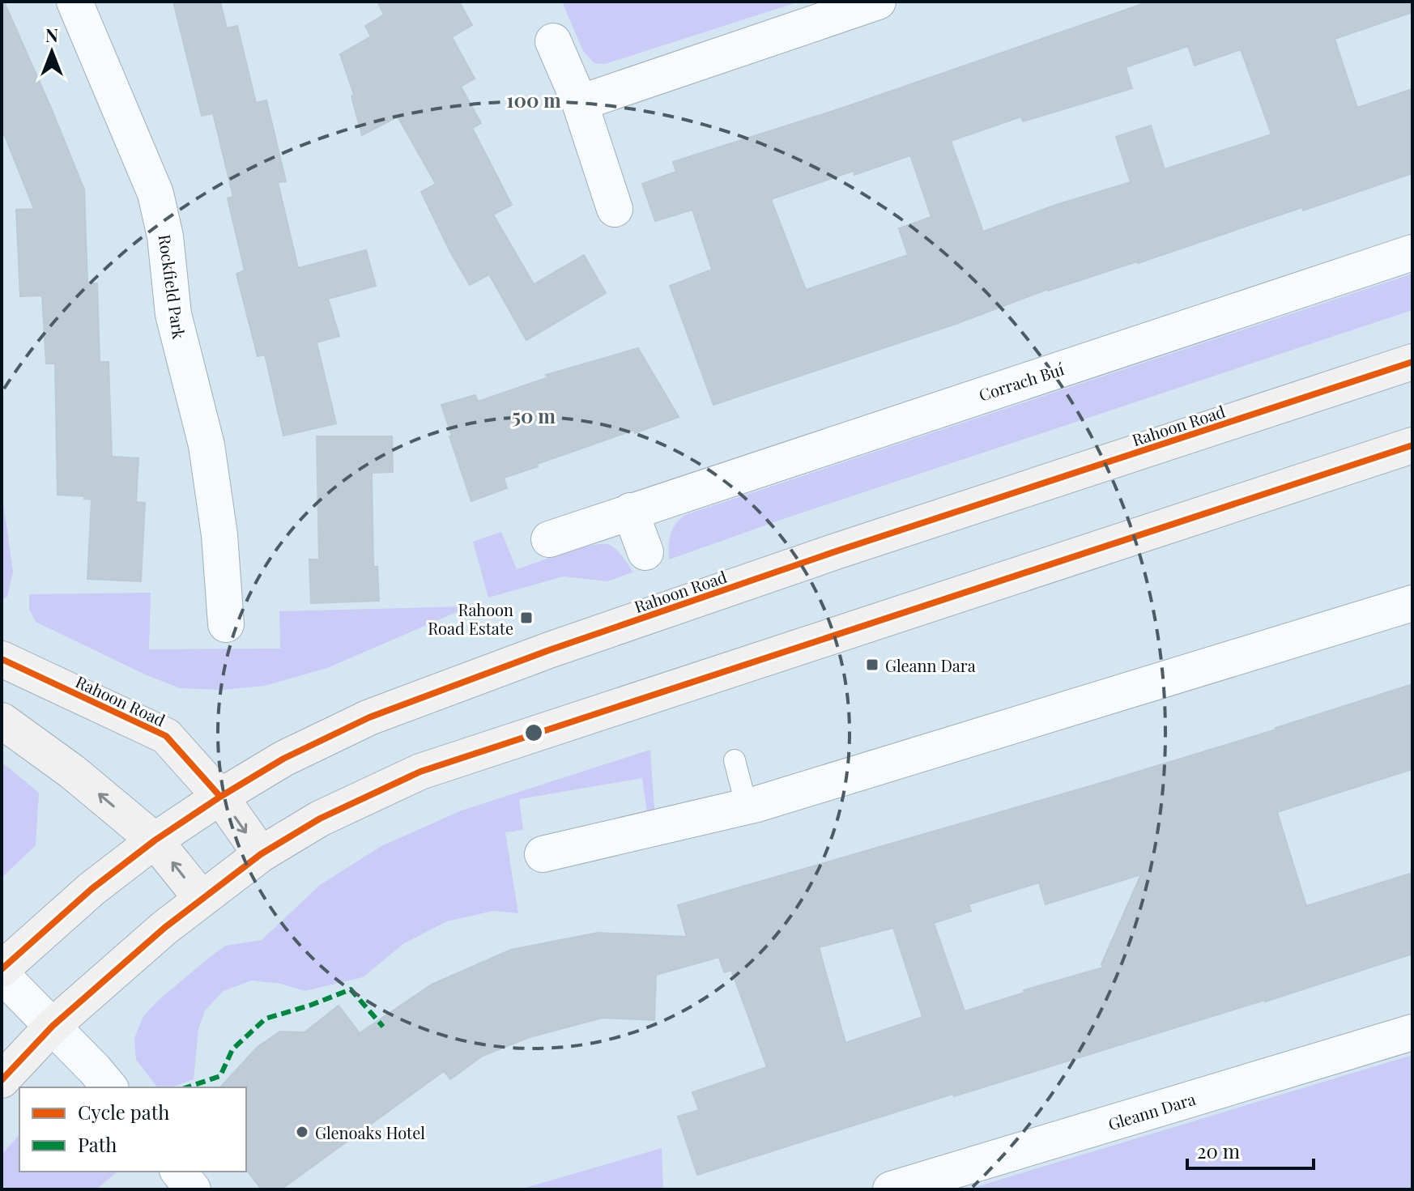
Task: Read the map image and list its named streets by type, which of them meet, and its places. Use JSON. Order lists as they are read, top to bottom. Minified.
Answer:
{"streets":{"main road":["Rahoon Road"],"street":["Rockfield Park","Corrach Buí","Gleann Dara"]},"places":{"transit":["Rahoon Road Estate","Gleann Dara"],"other":["Glenoaks Hotel"]},"legend":["Cycle path","Path"],"scale_bar":"20 m","north":"top","rings":["100 m","50 m"]}
